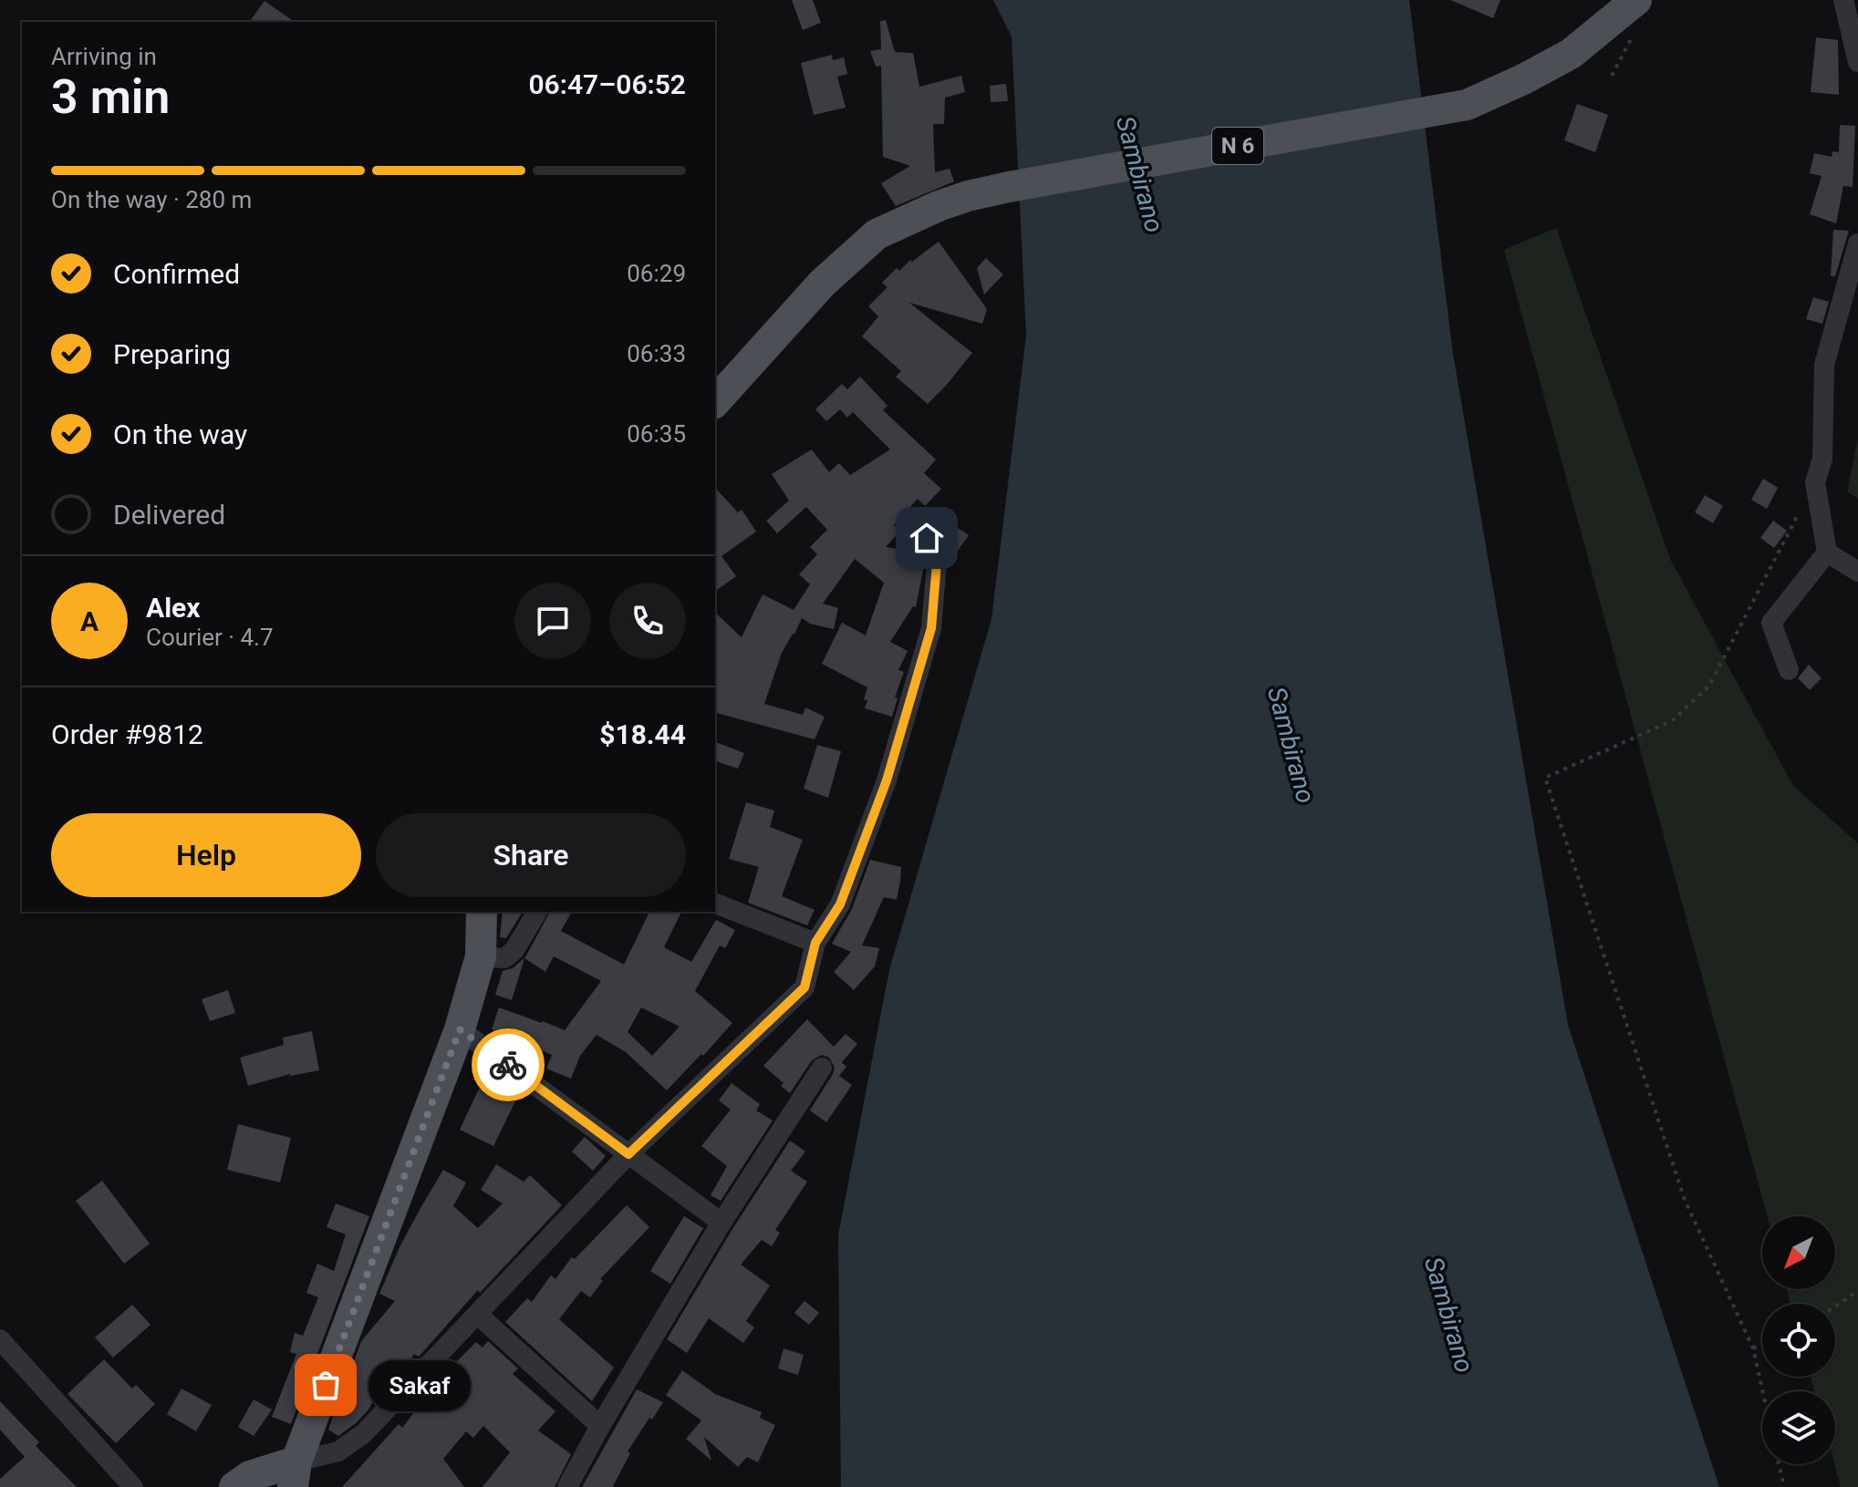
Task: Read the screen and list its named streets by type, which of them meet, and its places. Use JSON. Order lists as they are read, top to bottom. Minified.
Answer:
{"streets":{"main road":["N 6"]},"water":["Sambirano"],"places":["Sakaf"],"north":"bottom left","page":{"heading":["3 min","Arriving in","06:47–06:52"],"panel":["Alex","Courier · 4.7","Order #9812","$18.44"],"bar":"On the way · 280 m","list":[["Confirmed","06:29"],["Preparing","06:33"],["On the way","06:35"],"Delivered"],"round":"A","buttons":["Help","Share"],"bubble":"Sakaf"}}
